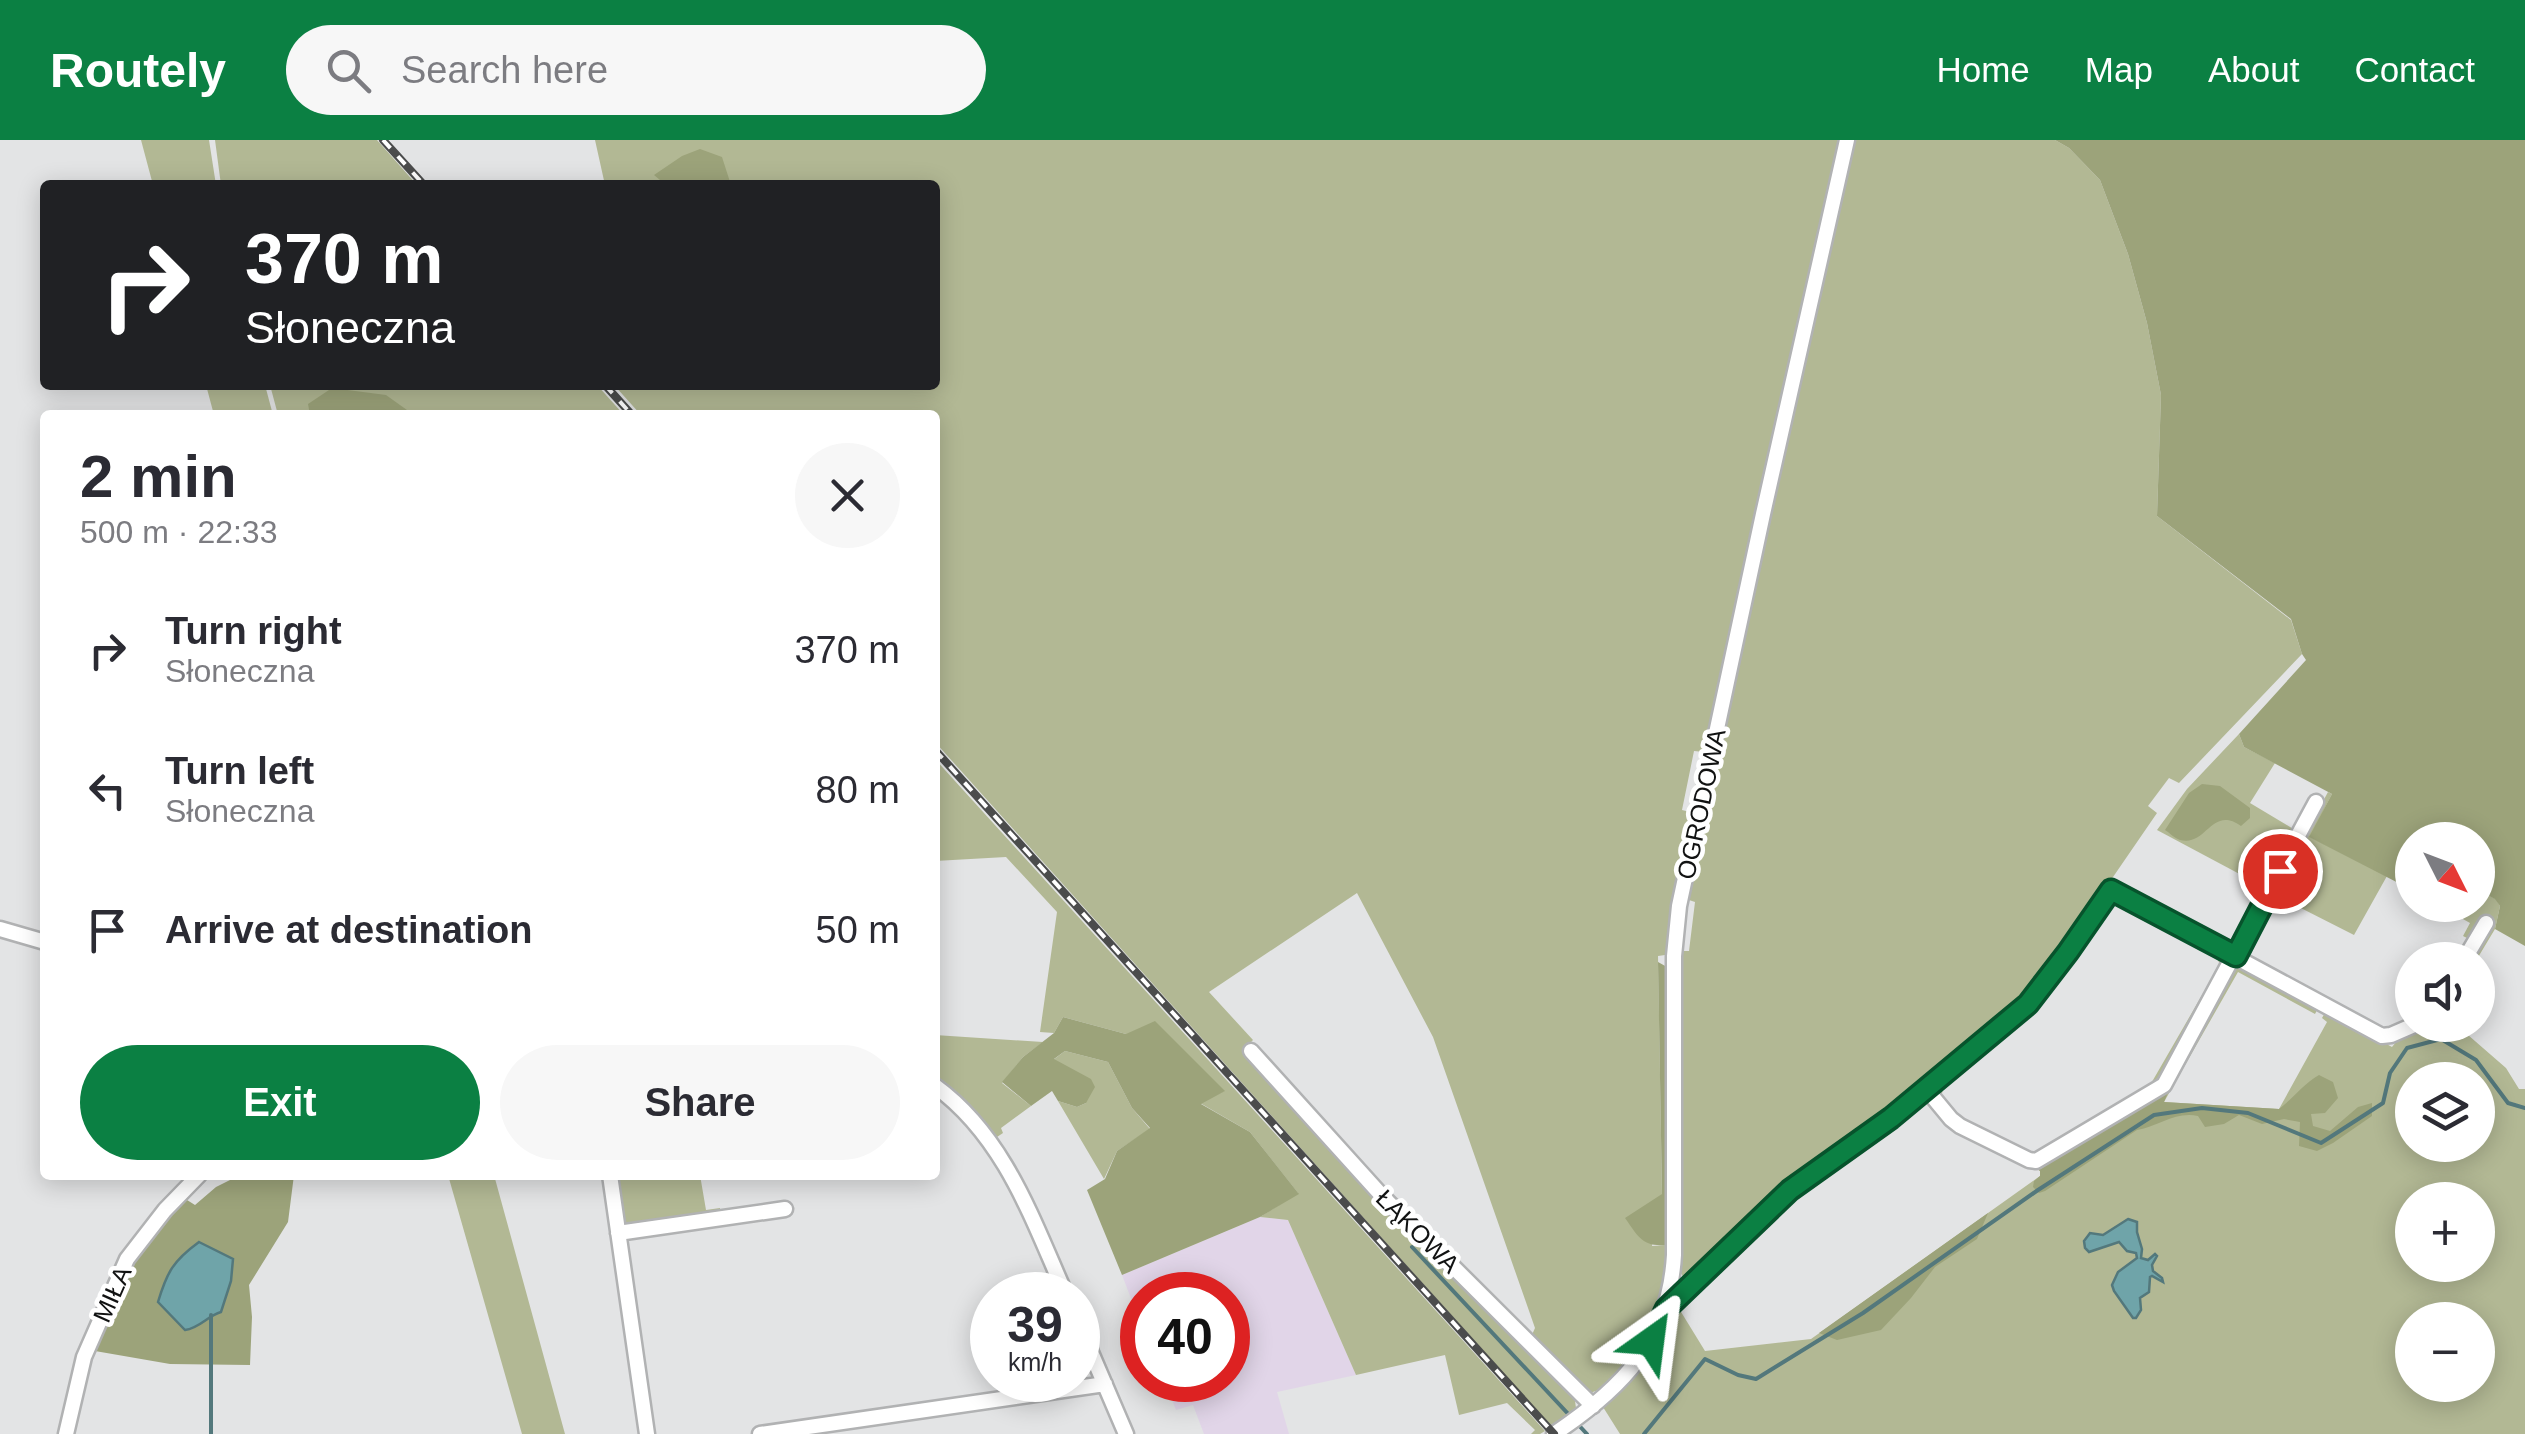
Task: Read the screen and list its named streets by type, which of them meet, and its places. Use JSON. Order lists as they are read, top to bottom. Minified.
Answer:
{"streets":{"street":["OGRODOWA","ŁĄKOWA","MIŁA"]},"crossings":[["OGRODOWA","ŁĄKOWA"]],"north":"bottom right","page":{"header":"Routely","search":"Search here","nav":["Home","Map","About","Contact"],"turn":["370 m","Słoneczna"],"heading":["2 min","500 m · 22:33"],"list":[{"name":"Turn right","note":"Słoneczna","value":"370 m"},{"name":"Turn left","note":"Słoneczna","value":"80 m"},{"name":"Arrive at destination","value":"50 m"}],"map_buttons":["+","−"],"buttons":["Exit","Share"],"speed":"39 km/h","limit":"40"}}
